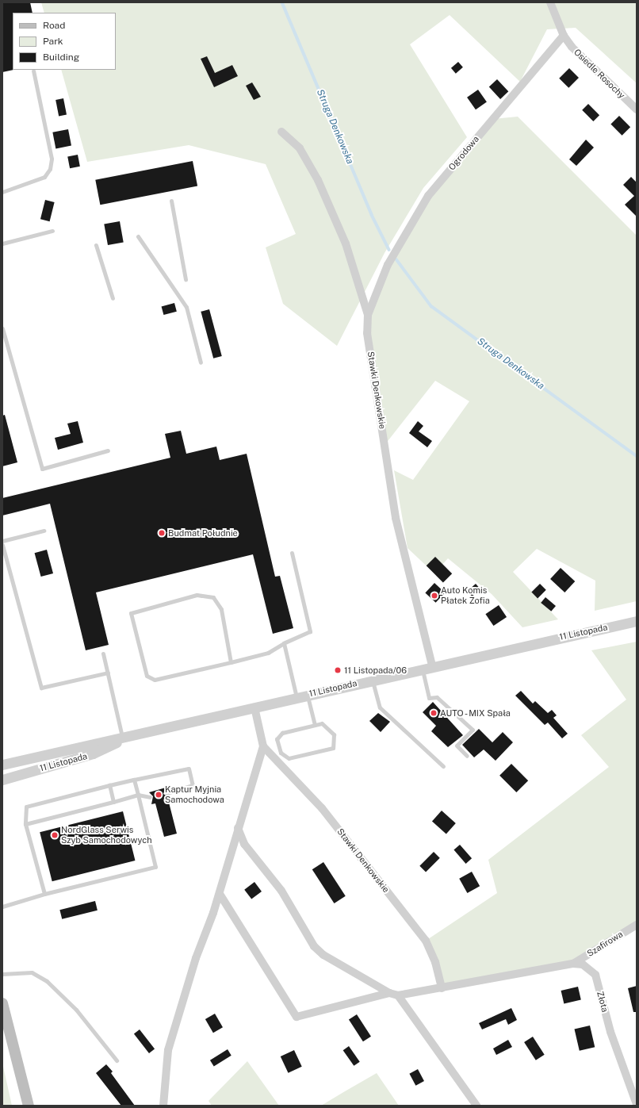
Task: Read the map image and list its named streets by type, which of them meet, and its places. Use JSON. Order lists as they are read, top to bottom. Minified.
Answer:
{"streets":{"street":["Osiedle Rosochy","Ogrodowa","Stawki Denkowskie","11 Listopada","Szafirowa","Złota"]},"crossings":[["Osiedle Rosochy","Ogrodowa"],["Ogrodowa","Stawki Denkowskie"],["Stawki Denkowskie","11 Listopada"],["Szafirowa","Złota"]],"water":["Struga Denkowska"],"places":["Budmat Południe","Auto Komis Płatek Zofia","11 Listopada/06","AUTO - MIX Spała","Kaptur Myjnia Samochodowa","NordGlass Serwis Szyb Samochodowych"],"legend":["Road","Park","Building"]}
